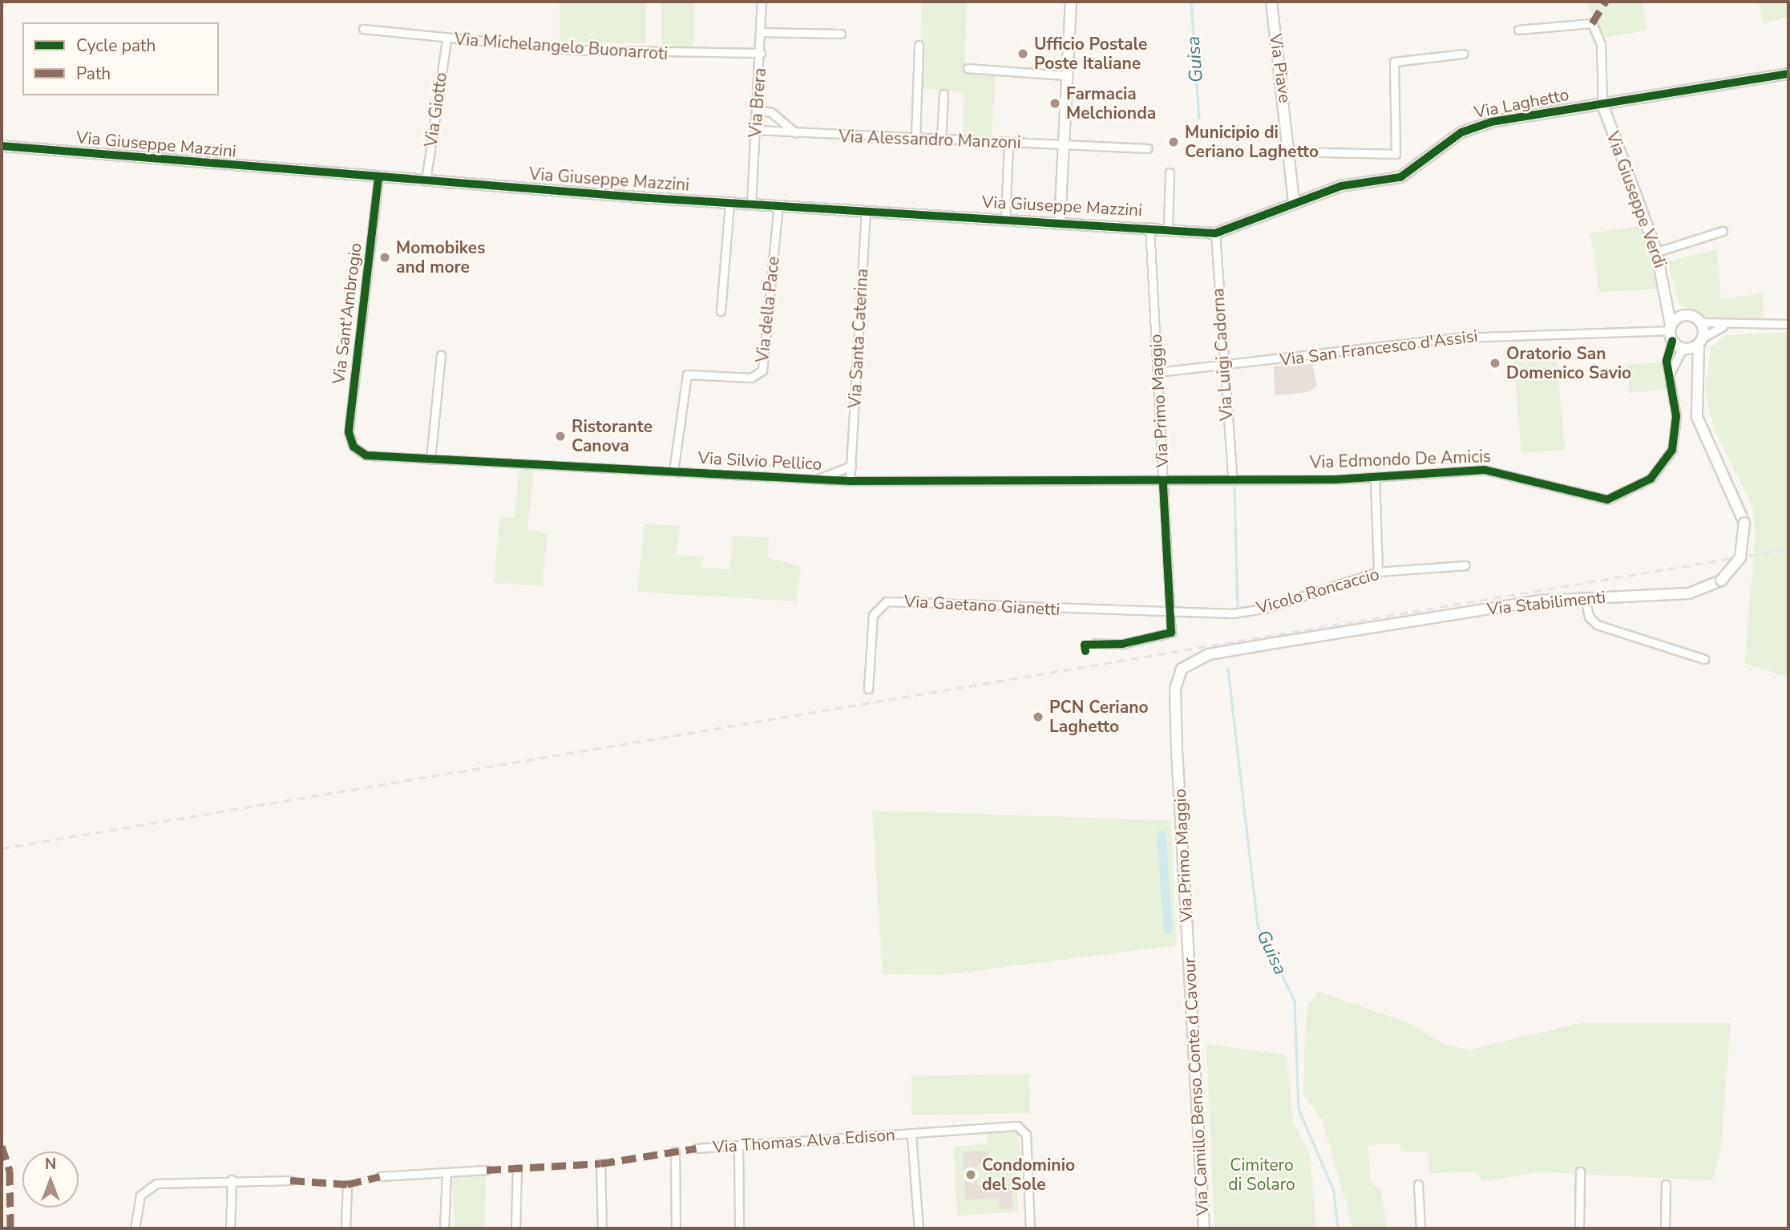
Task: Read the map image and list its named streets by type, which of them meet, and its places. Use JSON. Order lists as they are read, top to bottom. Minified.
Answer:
{"streets":{"street":["Via Michelangelo Buonarroti","Via Piave","Via Brera","Via Laghetto","Via Giotto","Via Alessandro Manzoni","Via Giuseppe Mazzini","Via Giuseppe Verdi","Via della Pace","Via Sant'Ambrogio","Via Santa Caterina","Via San Francesco d'Assisi","Via Luigi Cadorna","Via Primo Maggio","Via Edmondo De Amicis","Via Silvio Pellico","Vicolo Roncaccio","Via Stabilimenti","Via Gaetano Gianetti","Via Camillo Benso Conte d Cavour","Via Thomas Alva Edison"]},"crossings":[["Via Michelangelo Buonarroti","Via Brera"],["Via Michelangelo Buonarroti","Via Giotto"],["Via Piave","Via Laghetto"],["Via Brera","Via Alessandro Manzoni"],["Via Brera","Via Giuseppe Mazzini"],["Via Laghetto","Via Giuseppe Mazzini"],["Via Laghetto","Via Giuseppe Verdi"],["Via Laghetto","Via Luigi Cadorna"],["Via Giotto","Via Giuseppe Mazzini"],["Via Giuseppe Mazzini","Via della Pace"],["Via Giuseppe Mazzini","Via Sant'Ambrogio"],["Via Giuseppe Mazzini","Via Santa Caterina"],["Via Giuseppe Mazzini","Via Luigi Cadorna"],["Via Giuseppe Mazzini","Via Primo Maggio"],["Via Giuseppe Verdi","Via San Francesco d'Assisi"],["Via Giuseppe Verdi","Via Edmondo De Amicis"],["Via Giuseppe Verdi","Via Stabilimenti"],["Via della Pace","Via Silvio Pellico"],["Via Sant'Ambrogio","Via Silvio Pellico"],["Via Santa Caterina","Via Silvio Pellico"],["Via San Francesco d'Assisi","Via Luigi Cadorna"],["Via San Francesco d'Assisi","Via Primo Maggio"],["Via San Francesco d'Assisi","Via Edmondo De Amicis"],["Via San Francesco d'Assisi","Via Stabilimenti"],["Via Luigi Cadorna","Via Edmondo De Amicis"],["Via Primo Maggio","Via Edmondo De Amicis"],["Via Primo Maggio","Via Silvio Pellico"],["Via Primo Maggio","Vicolo Roncaccio"],["Via Primo Maggio","Via Stabilimenti"],["Via Primo Maggio","Via Gaetano Gianetti"],["Via Primo Maggio","Via Camillo Benso Conte d Cavour"],["Via Edmondo De Amicis","Via Silvio Pellico"],["Via Edmondo De Amicis","Via Stabilimenti"],["Vicolo Roncaccio","Via Gaetano Gianetti"]],"water":["Guisa"],"parks":["Cimitero di Solaro"],"places":["Ufficio Postale Poste Italiane","Farmacia Melchionda","Municipio di Ceriano Laghetto","Momobikes and more","Oratorio San Domenico Savio","Ristorante Canova","PCN Ceriano Laghetto","Condominio del Sole"],"legend":["Cycle path","Path"],"north":"top"}
